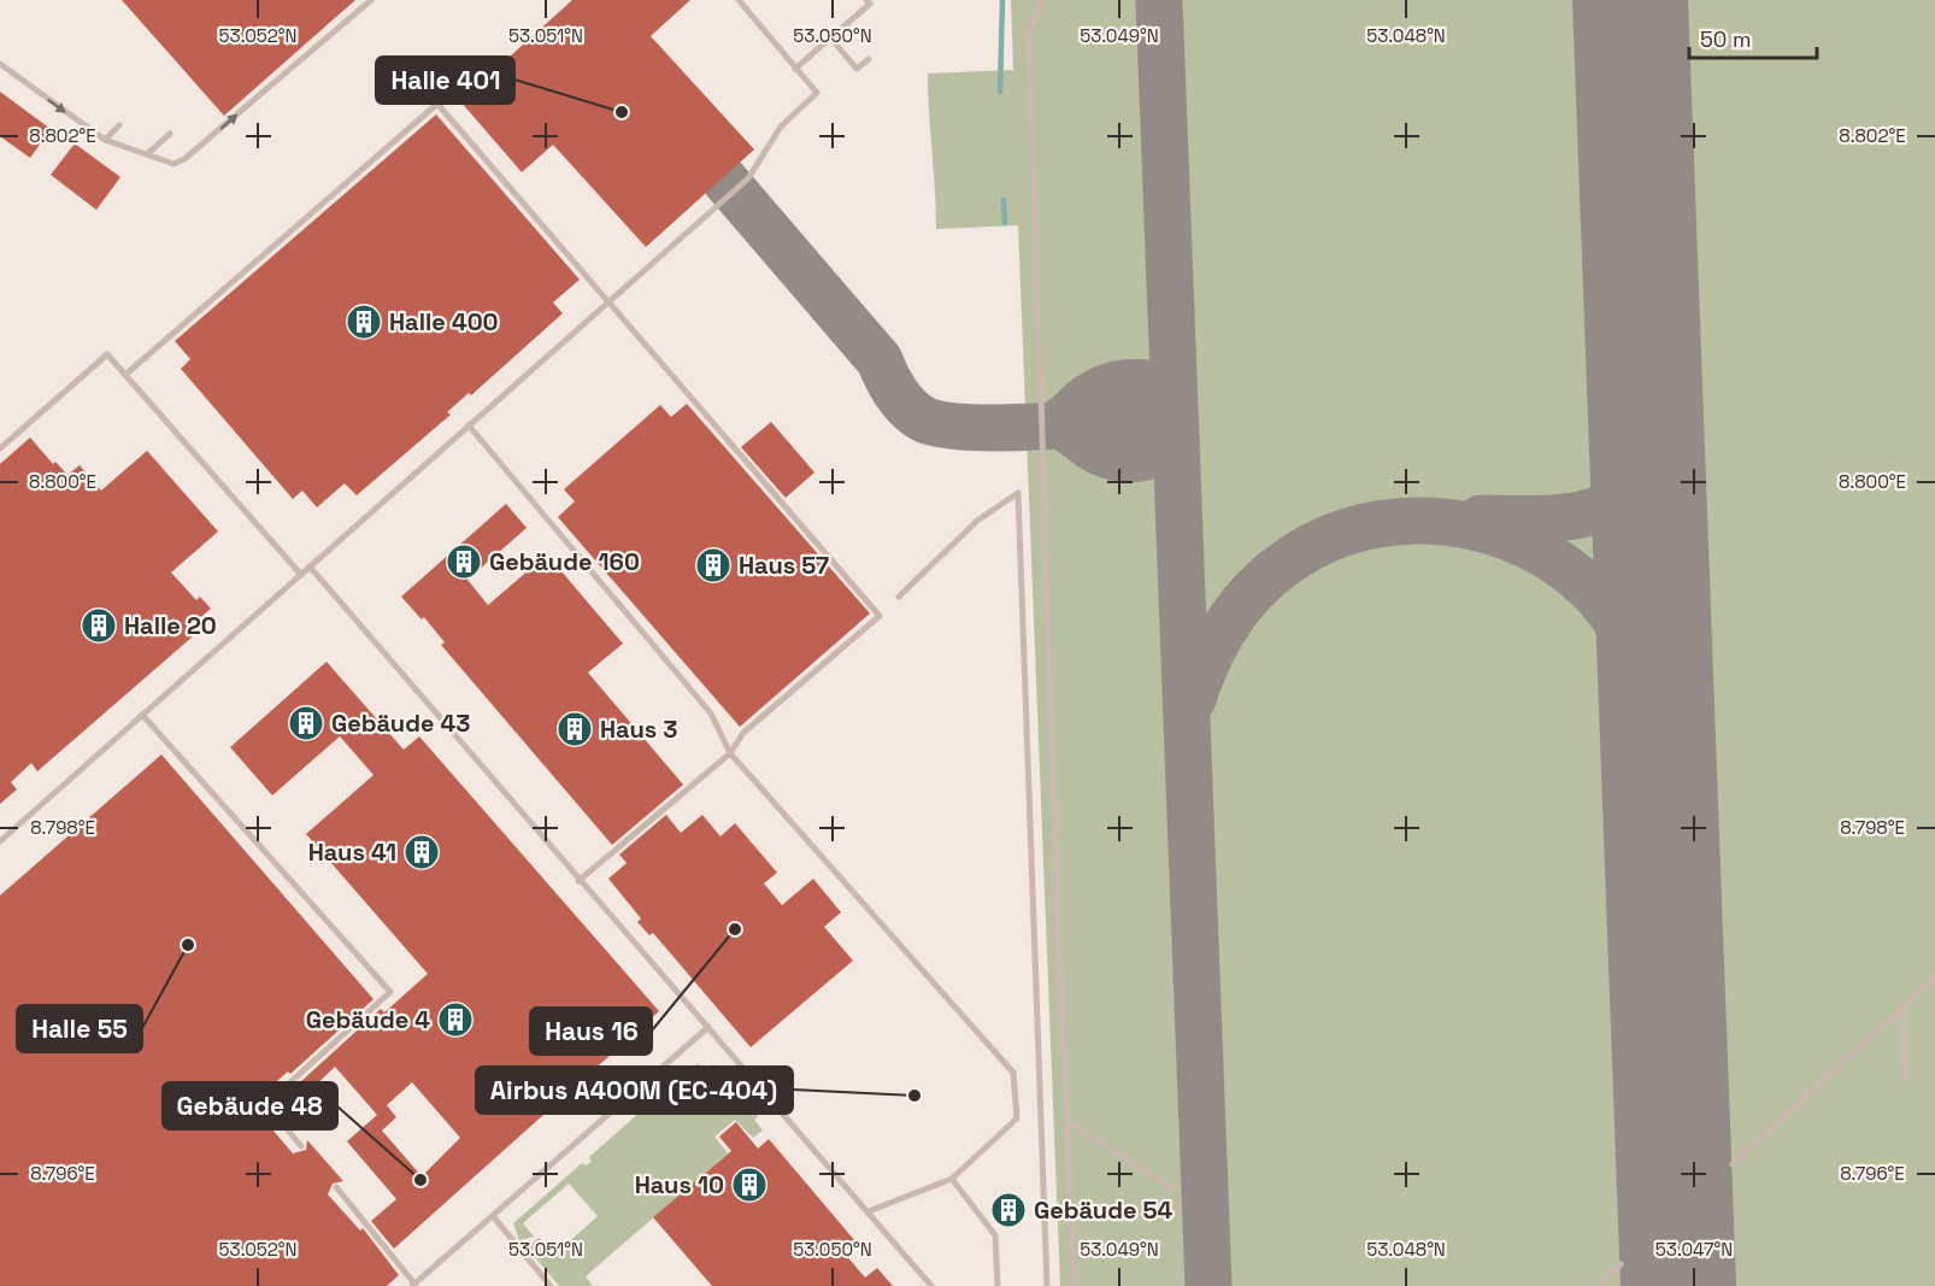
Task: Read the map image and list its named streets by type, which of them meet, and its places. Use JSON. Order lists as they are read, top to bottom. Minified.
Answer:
{"places":{"other":["Halle 401","Haus 16","Halle 55","Airbus A400M (EC-404)","Gebäude 48"],"building":["Halle 400","Gebäude 160","Haus 57","Halle 20","Gebäude 43","Haus 3","Haus 41","Gebäude 4","Haus 10","Gebäude 54"]},"scale_bar":"50 m","coordinates":["53.052°N","53.051°N","53.050°N","53.049°N","53.048°N","8.802°E","8.800°E","8.798°E","8.796°E","53.047°N"]}
